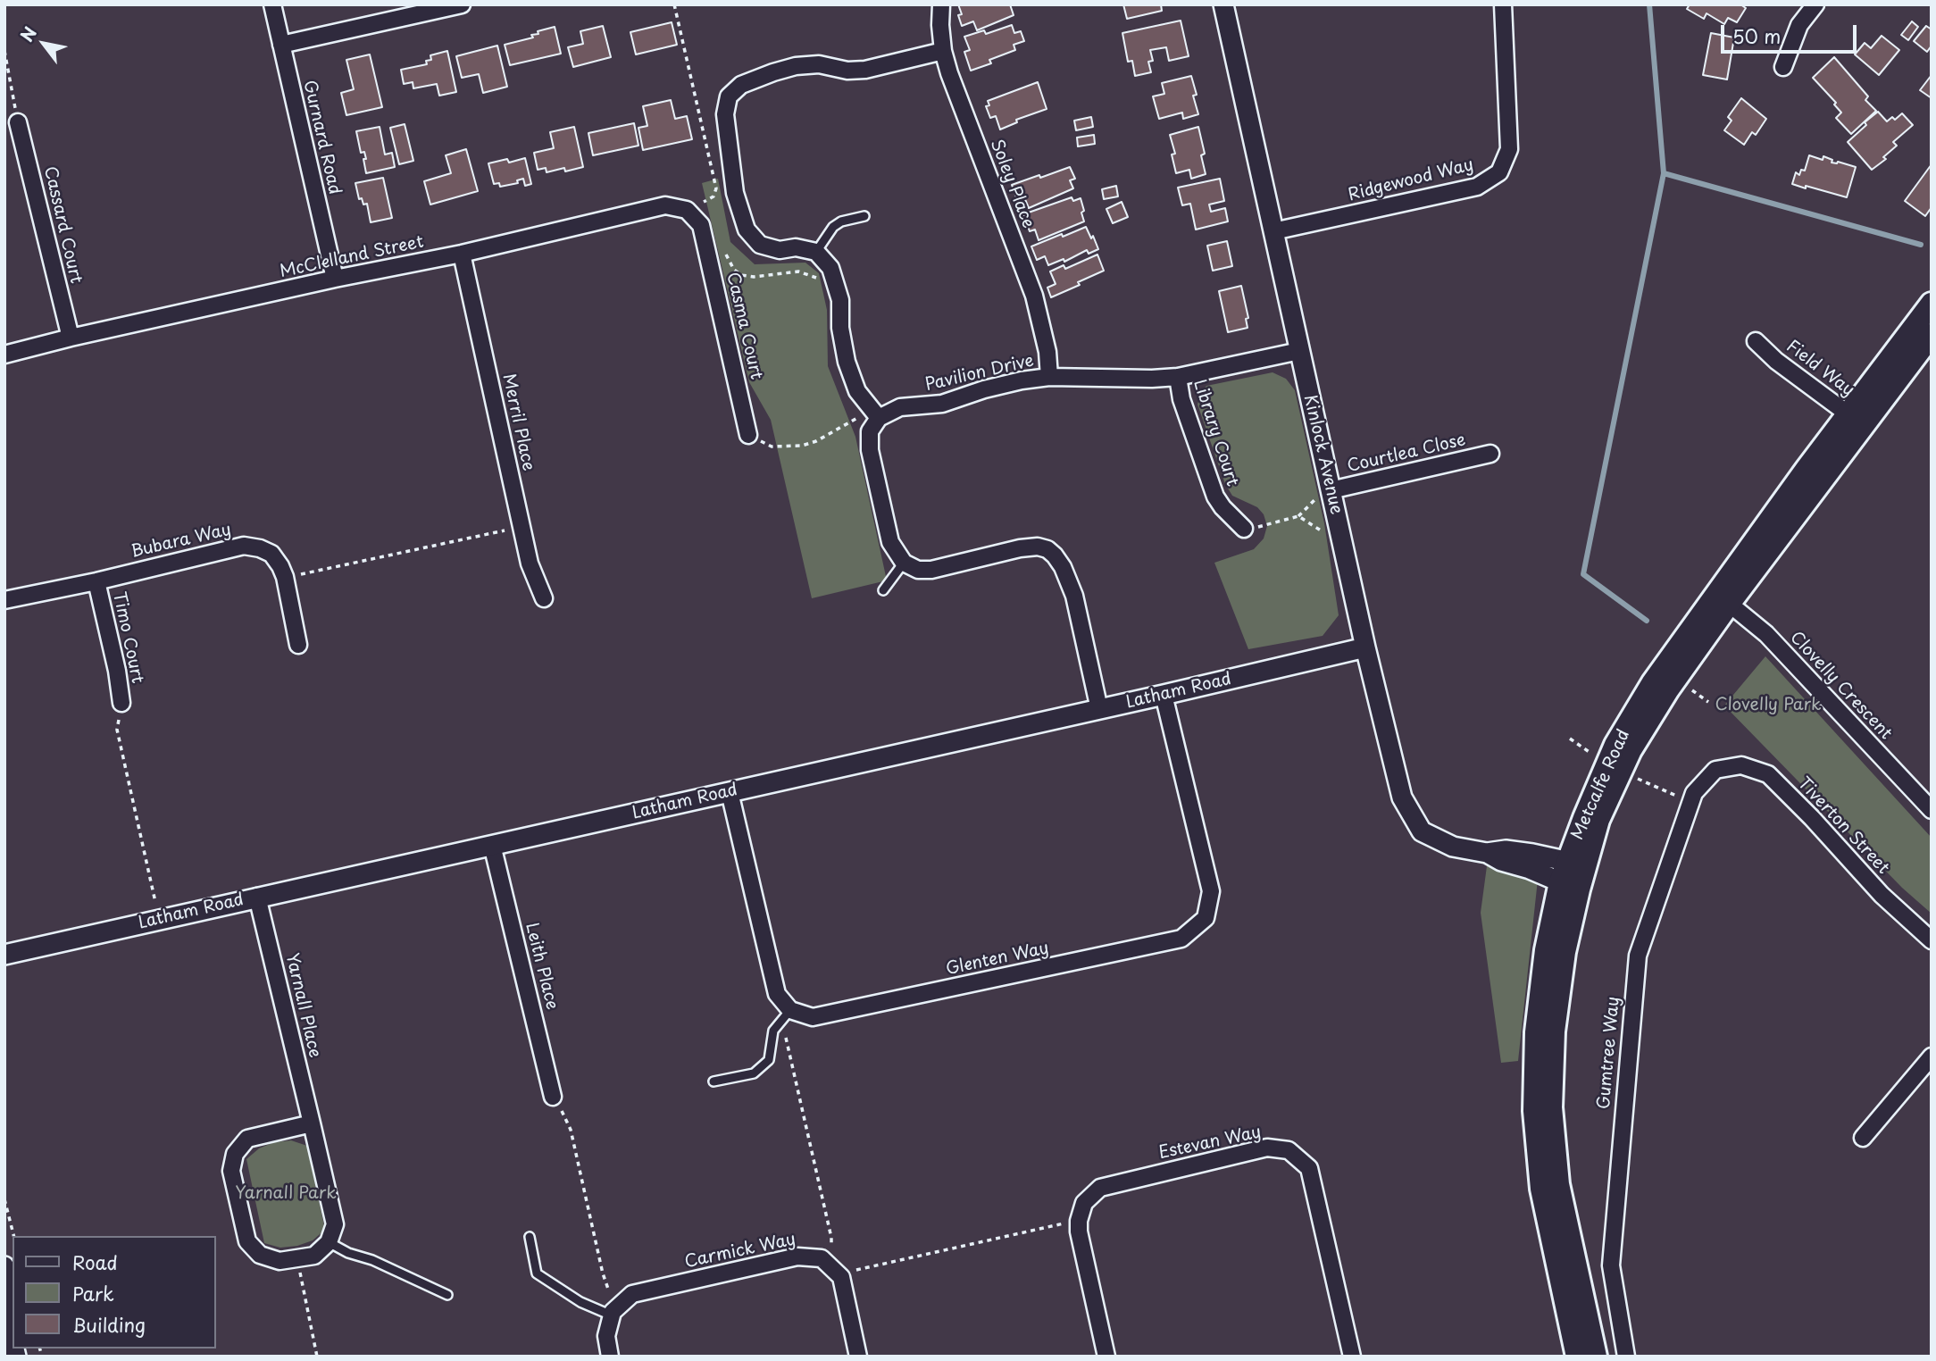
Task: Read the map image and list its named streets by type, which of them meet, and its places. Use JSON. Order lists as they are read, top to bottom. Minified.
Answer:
{"streets":{"main road":["Metcalfe Road"],"street":["Gurnard Road","Ridgewood Way","Soley Place","Cassard Court","McClelland Street","Casma Court","Field Way","Pavilion Drive","Merril Place","Library Court","Courtlea Close","Kinlock Avenue","Bubara Way","Timo Court","Clovelly Crescent","Latham Road","Tiverton Street","Glenten Way","Leith Place","Yarnall Place","Gumtree Way","Estevan Way","Carmick Way"]},"crossings":[["Gurnard Road","McClelland Street"],["Ridgewood Way","Kinlock Avenue"],["Soley Place","Pavilion Drive"],["Cassard Court","McClelland Street"],["McClelland Street","Casma Court"],["McClelland Street","Merril Place"],["Field Way","Metcalfe Road"],["Pavilion Drive","Library Court"],["Pavilion Drive","Kinlock Avenue"],["Courtlea Close","Kinlock Avenue"],["Kinlock Avenue","Latham Road"],["Kinlock Avenue","Metcalfe Road"],["Bubara Way","Timo Court"],["Clovelly Crescent","Metcalfe Road"],["Latham Road","Glenten Way"],["Latham Road","Leith Place"],["Latham Road","Yarnall Place"],["Tiverton Street","Gumtree Way"]],"parks":["Clovelly Park","Yarnall Park"],"legend":["Road","Park","Building"],"scale_bar":"50 m","north":"top left"}
